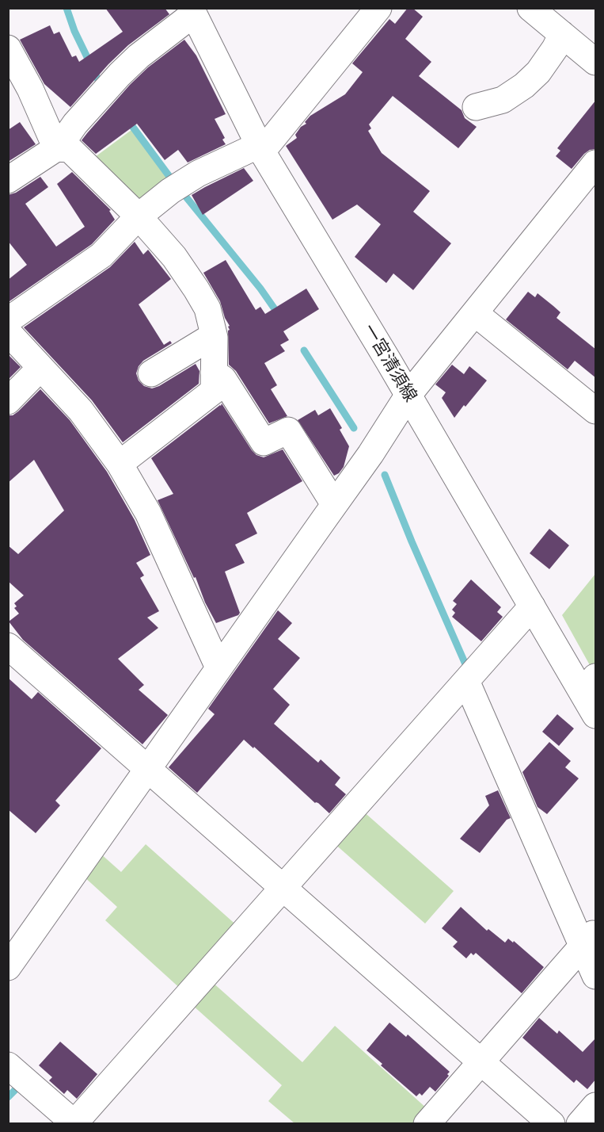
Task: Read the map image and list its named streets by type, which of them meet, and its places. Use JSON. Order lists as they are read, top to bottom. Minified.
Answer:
{"streets":{"street":["一宮清須線"]}}
